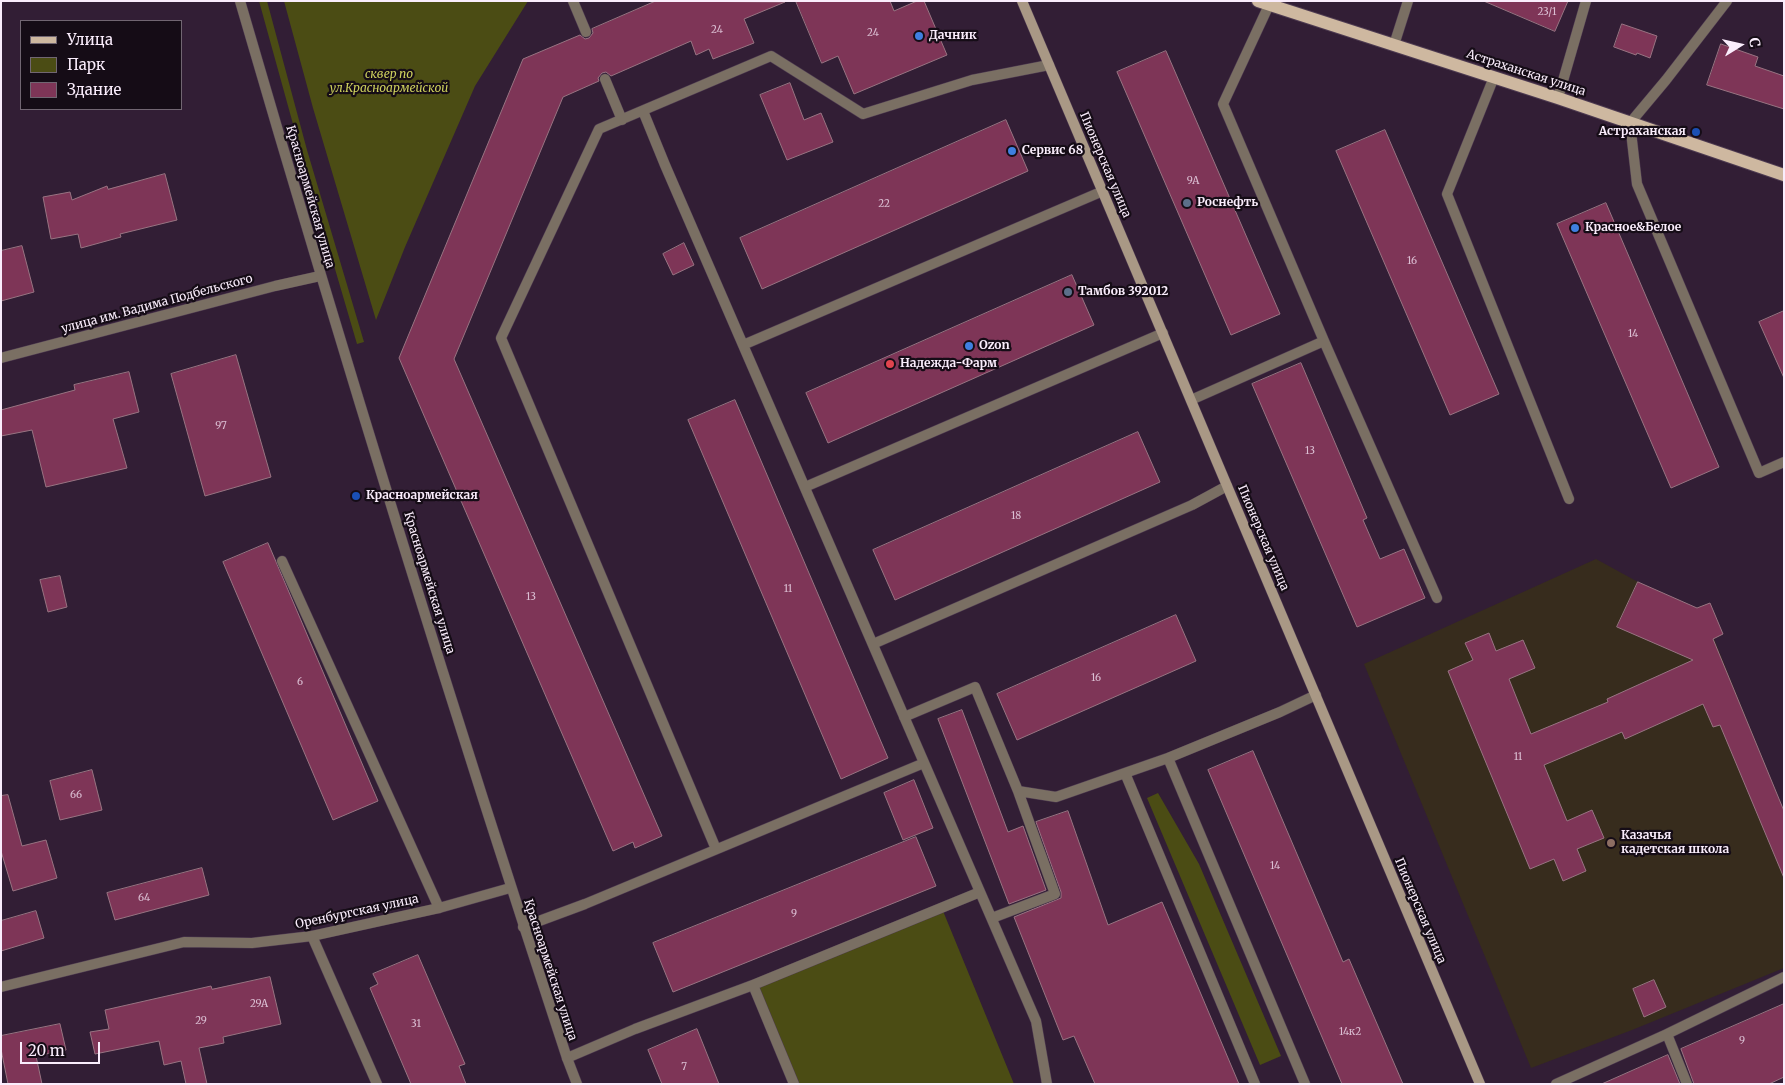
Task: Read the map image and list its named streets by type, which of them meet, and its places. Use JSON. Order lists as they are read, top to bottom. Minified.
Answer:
{"streets":{"main road":["Астраханская улица","Пионерская улица"],"street":["Красноармейская улица","улица им. Вадима Подбельского","Оренбургская улица"]},"crossings":[["Красноармейская улица","улица им. Вадима Подбельского"],["Красноармейская улица","Оренбургская улица"]],"parks":["сквер по ул.Красноармейской"],"places":["Дачник","Астраханская","Сервис 68","Роснефть","Красное&Белое","Тамбов 392012","Ozon","Надежда-Фарм","Красноармейская","Казачья кадетская школа"],"house_numbers":["23/1","24","24","9А","22","16","14","97","13","18","11","13","16","6","11","66","14","64","9","29А","29","31","14к2","9","7"],"legend":["Улица","Парк","Здание"],"scale_bar":"20 m","north":"right"}
